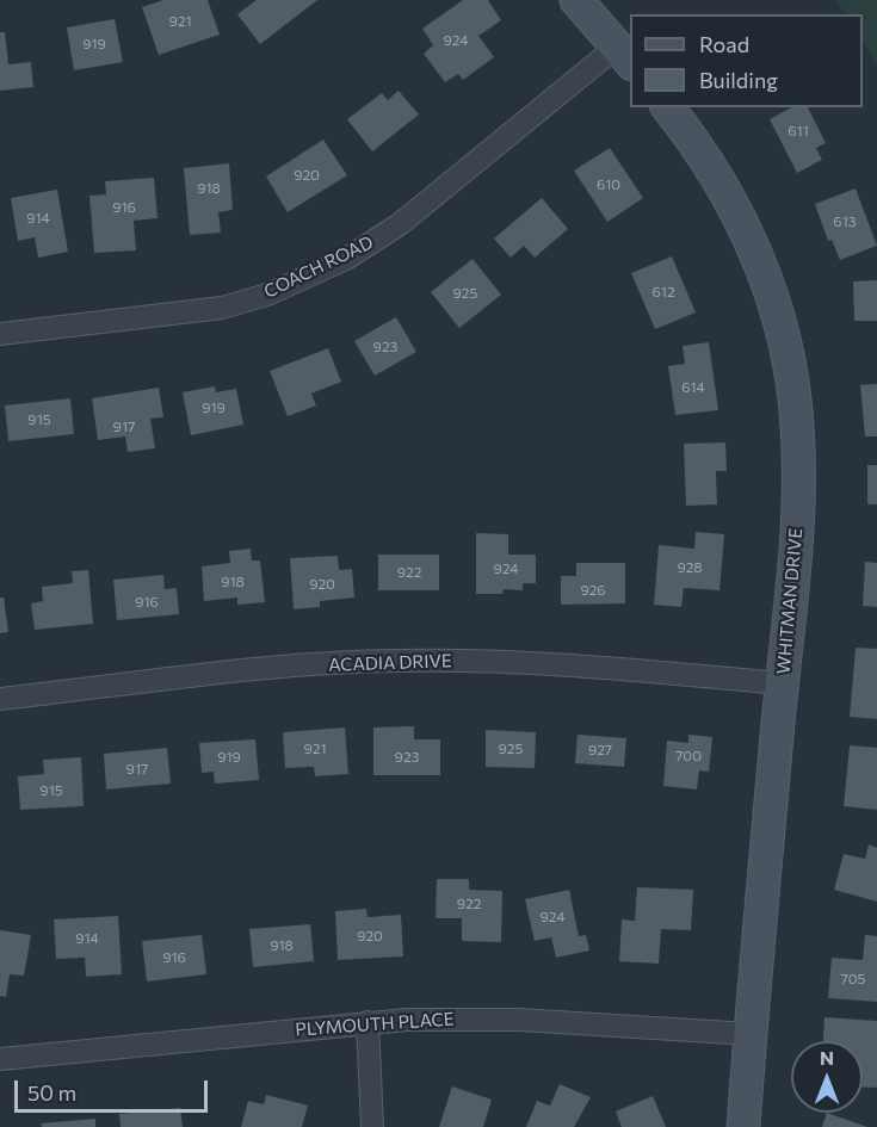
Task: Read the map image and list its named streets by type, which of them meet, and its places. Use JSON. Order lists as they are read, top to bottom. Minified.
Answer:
{"streets":{"street":["COACH ROAD","WHITMAN DRIVE","ACADIA DRIVE","PLYMOUTH PLACE"]},"crossings":[["WHITMAN DRIVE","ACADIA DRIVE"],["WHITMAN DRIVE","PLYMOUTH PLACE"]],"house_numbers":["921","924","919","611","920","610","918","916","914","613","612","925","923","614","919","915","917","928","924","922","918","920","926","916","921","925","927","700","919","923","917","915","922","924","920","914","918","916","705"],"legend":["Road","Building"],"scale_bar":"50 m","north":"top"}
